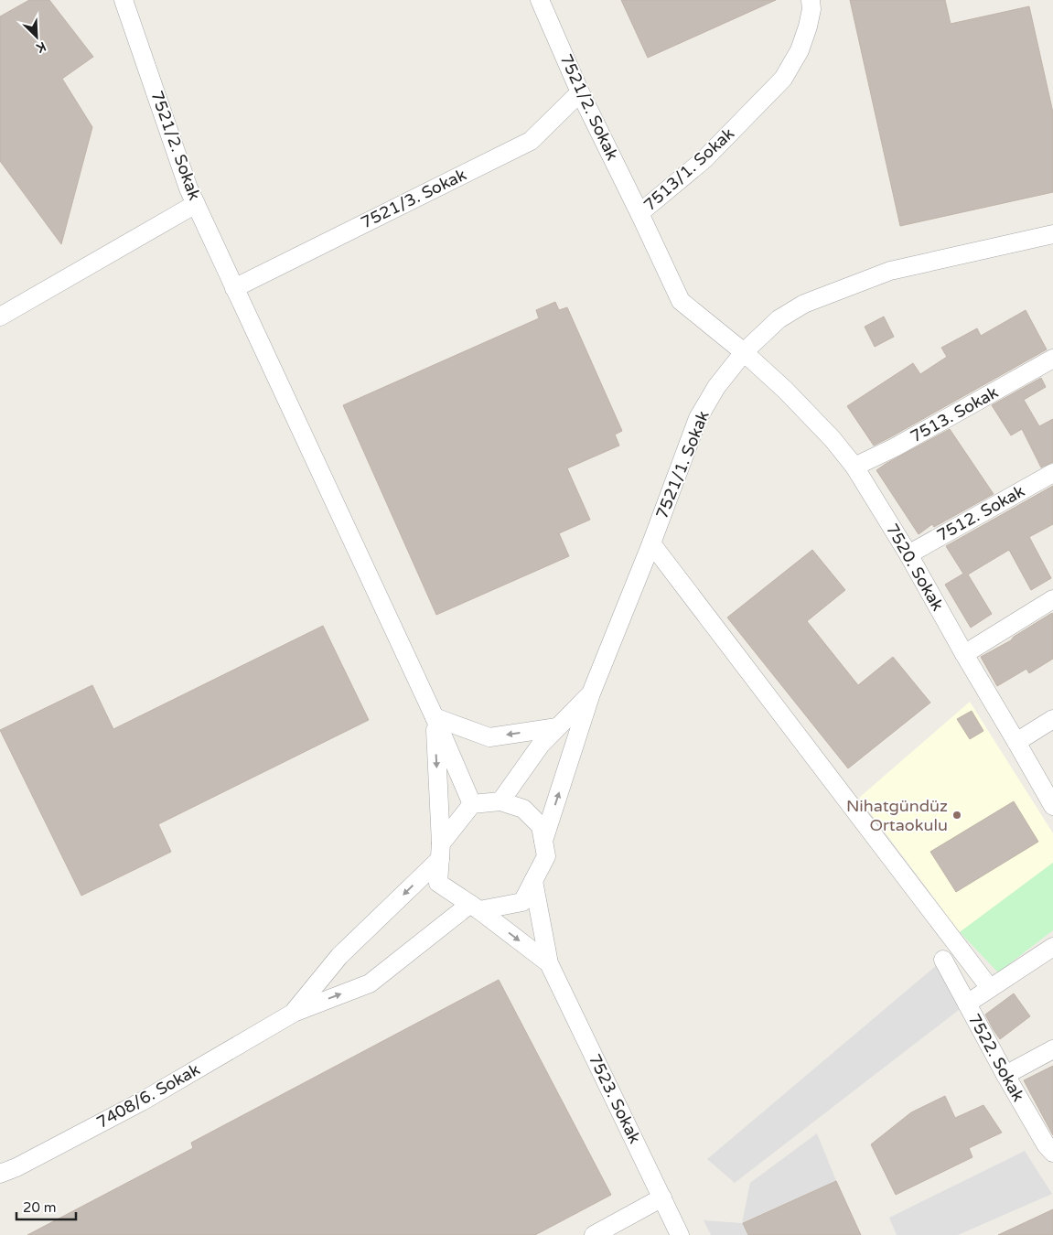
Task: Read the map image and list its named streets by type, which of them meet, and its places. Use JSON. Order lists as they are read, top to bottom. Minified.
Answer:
{"streets":{"street":["7521/2. Sokak","7513/1. Sokak","7521/3. Sokak","7513. Sokak","7521/1. Sokak","7512. Sokak","7520. Sokak","7522. Sokak","7408/6. Sokak","7523. Sokak"]},"crossings":[["7521/2. Sokak","7513/1. Sokak"],["7521/2. Sokak","7521/3. Sokak"],["7521/2. Sokak","7521/1. Sokak"],["7513/1. Sokak","7521/1. Sokak"],["7513/1. Sokak","7520. Sokak"],["7513. Sokak","7520. Sokak"],["7521/1. Sokak","7520. Sokak"],["7512. Sokak","7520. Sokak"]],"places":["Nihatgündüz Ortaokulu"],"scale_bar":"20 m","north":"bottom right"}
